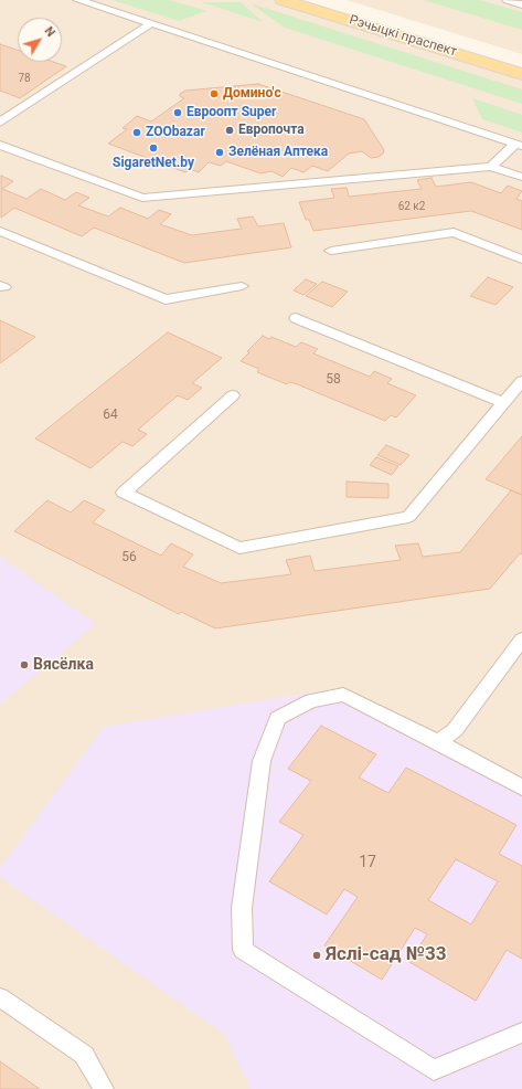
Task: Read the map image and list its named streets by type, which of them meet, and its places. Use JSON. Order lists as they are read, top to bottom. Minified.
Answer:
{"streets":{"main road":["Рэчыцкі праспект"]},"places":["Домино'c","Евроопт Super","Европочта","ZOObazar","SigaretNet.by","Зелёная Аптека","Вясёлка","Яслі-сад №33"],"house_numbers":["78","62 к2","58","64","56","17"],"north":"top right"}
